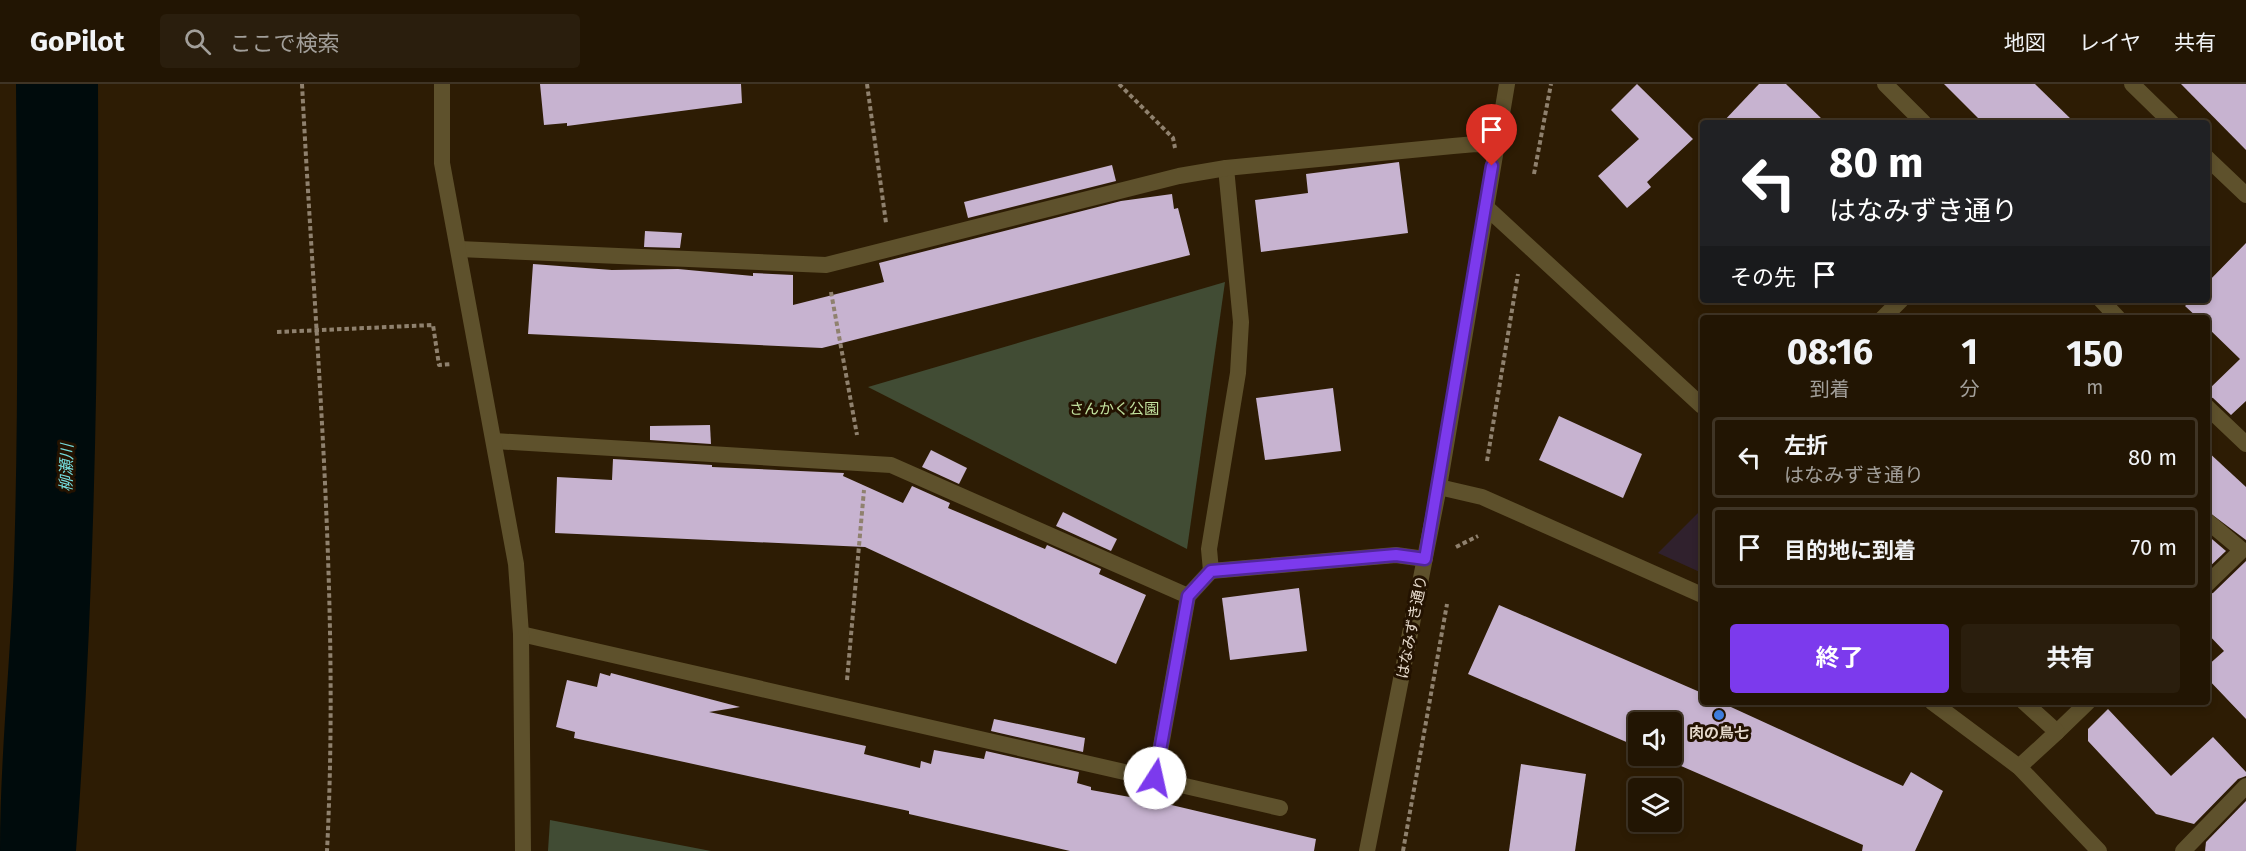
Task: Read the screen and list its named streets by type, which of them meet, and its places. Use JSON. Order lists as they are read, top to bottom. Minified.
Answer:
{"streets":{"street":["はなみずき通り"]},"water":["柳瀬川"],"parks":["さんかく公園"],"places":["肉の鳥七"],"page":{"header":"GoPilot","search":"ここで検索","nav":["地図","レイヤ","共有"],"turn":["80 m","はなみずき通り"],"then":"その先","eta":["08:16","到着","1","分","150","m"],"list":[{"name":"左折","note":"はなみずき通り","value":"80 m"},{"name":"目的地に到着","value":"70 m"}],"buttons":["終了","共有"]}}
